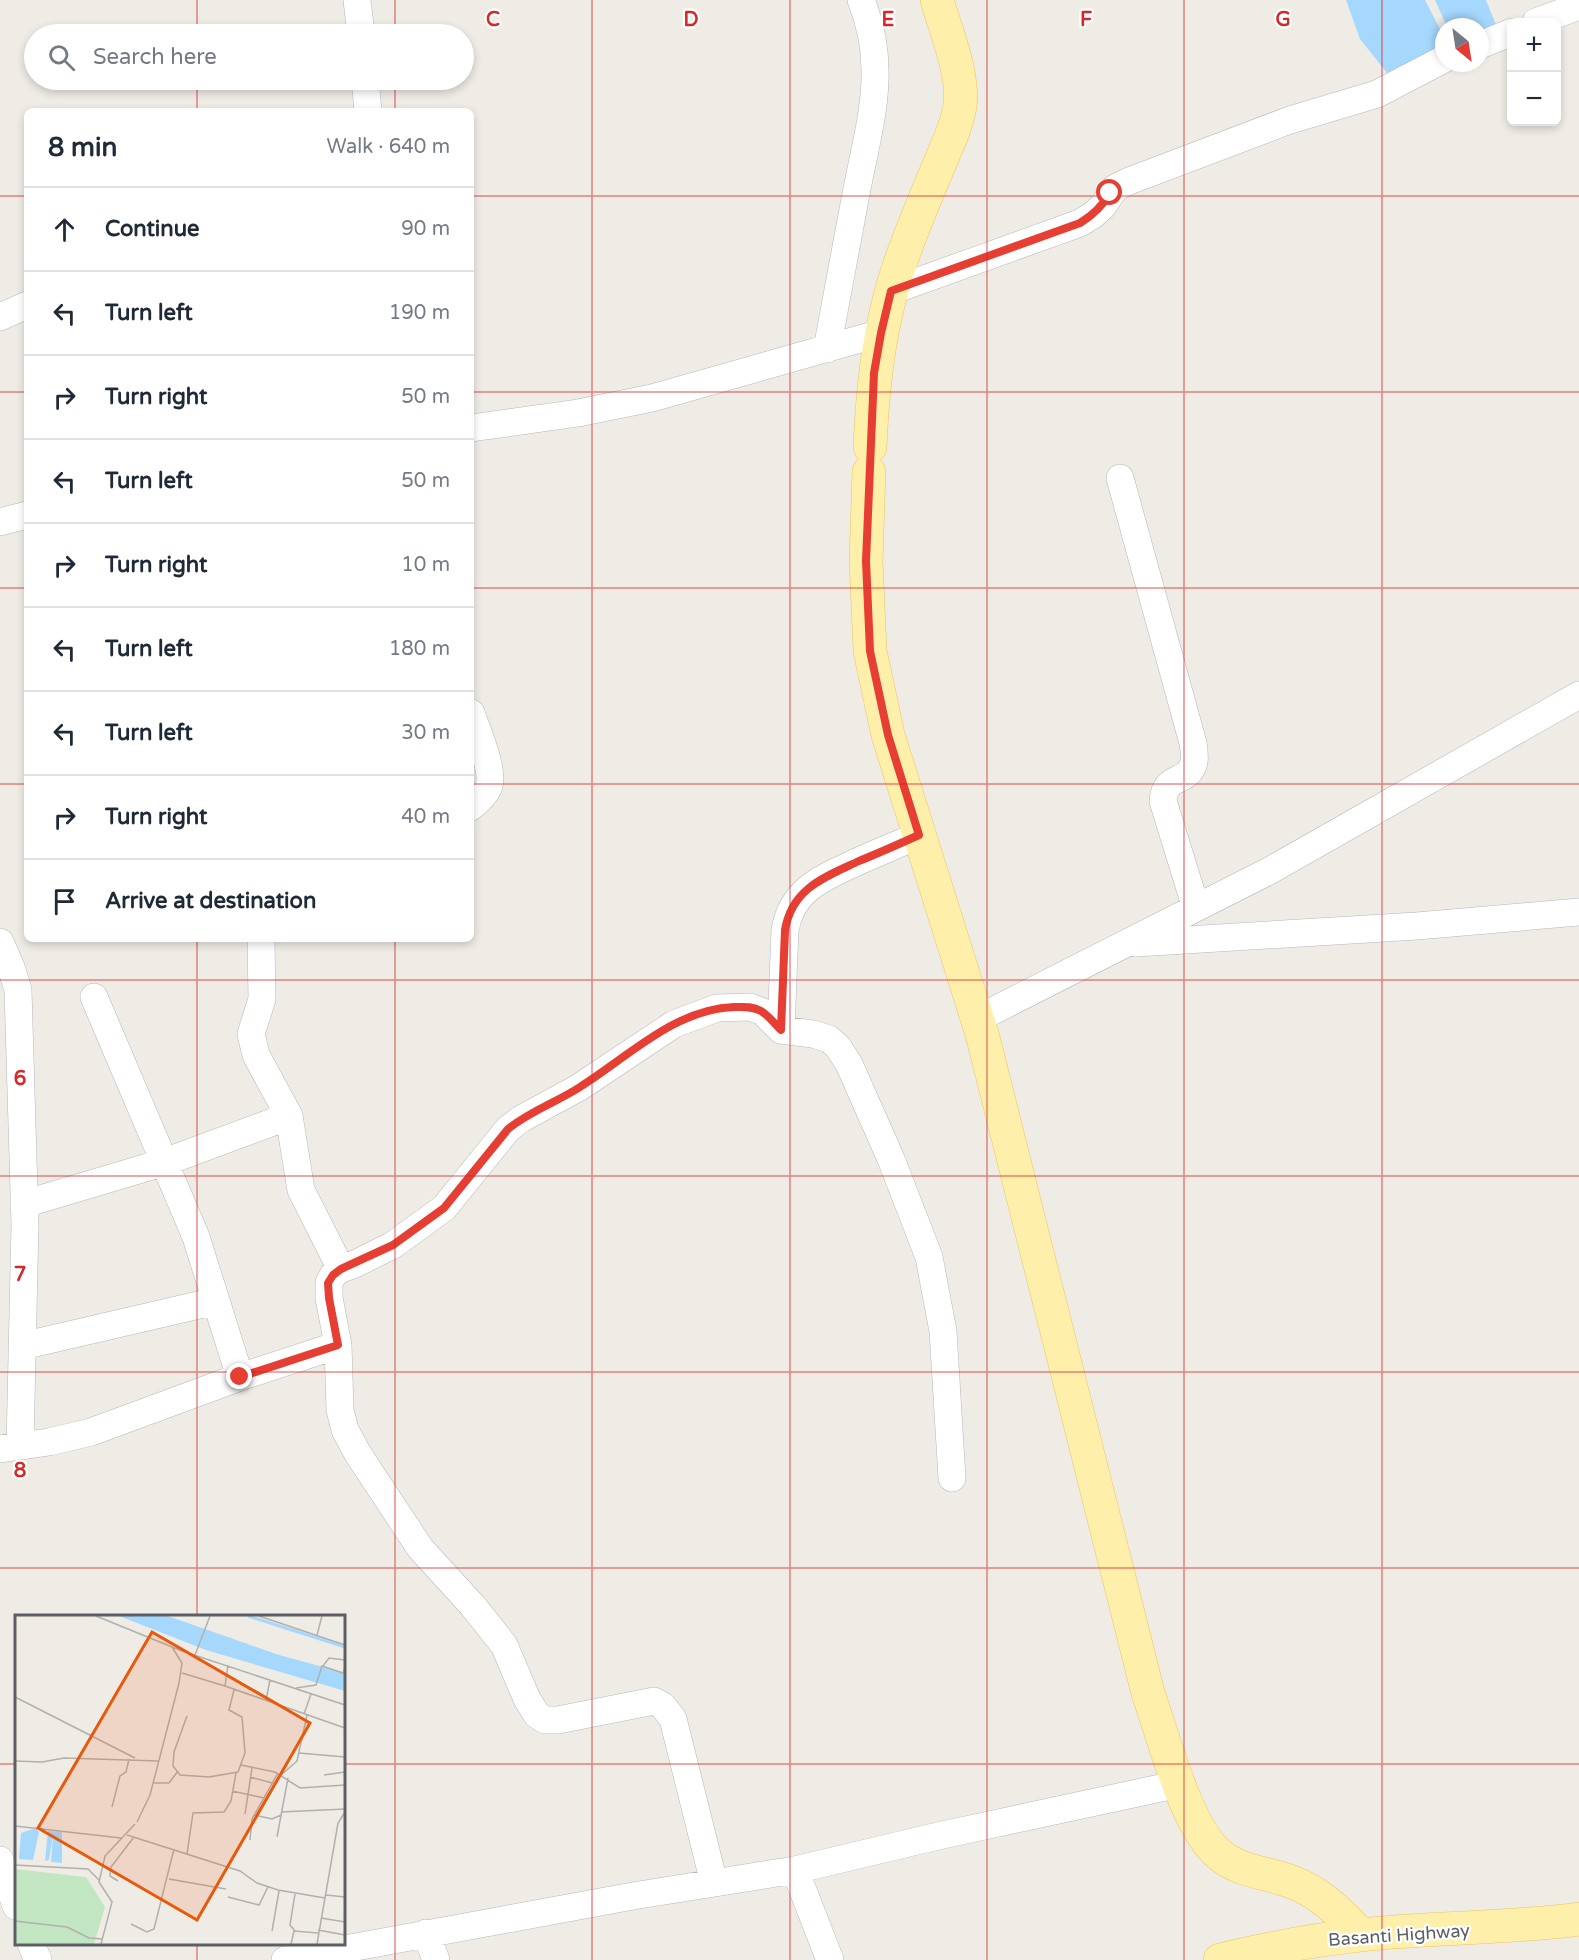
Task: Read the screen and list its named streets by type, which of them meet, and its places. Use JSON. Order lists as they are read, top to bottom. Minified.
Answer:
{"streets":{"main road":["Basanti Highway"]},"north":"bottom right","page":{"map_buttons":["+","−"],"search":"Search here","heading":["8 min","Walk · 640 m"],"list":[["Continue","90 m"],["Turn left","190 m"],["Turn right","50 m"],["Turn left","50 m"],["Turn right","10 m"],["Turn left","180 m"],["Turn left","30 m"],["Turn right","40 m"],"Arrive at destination"]},"grid":{"columns":["C","D","E","F","G"],"rows":["6","7","8"]}}
